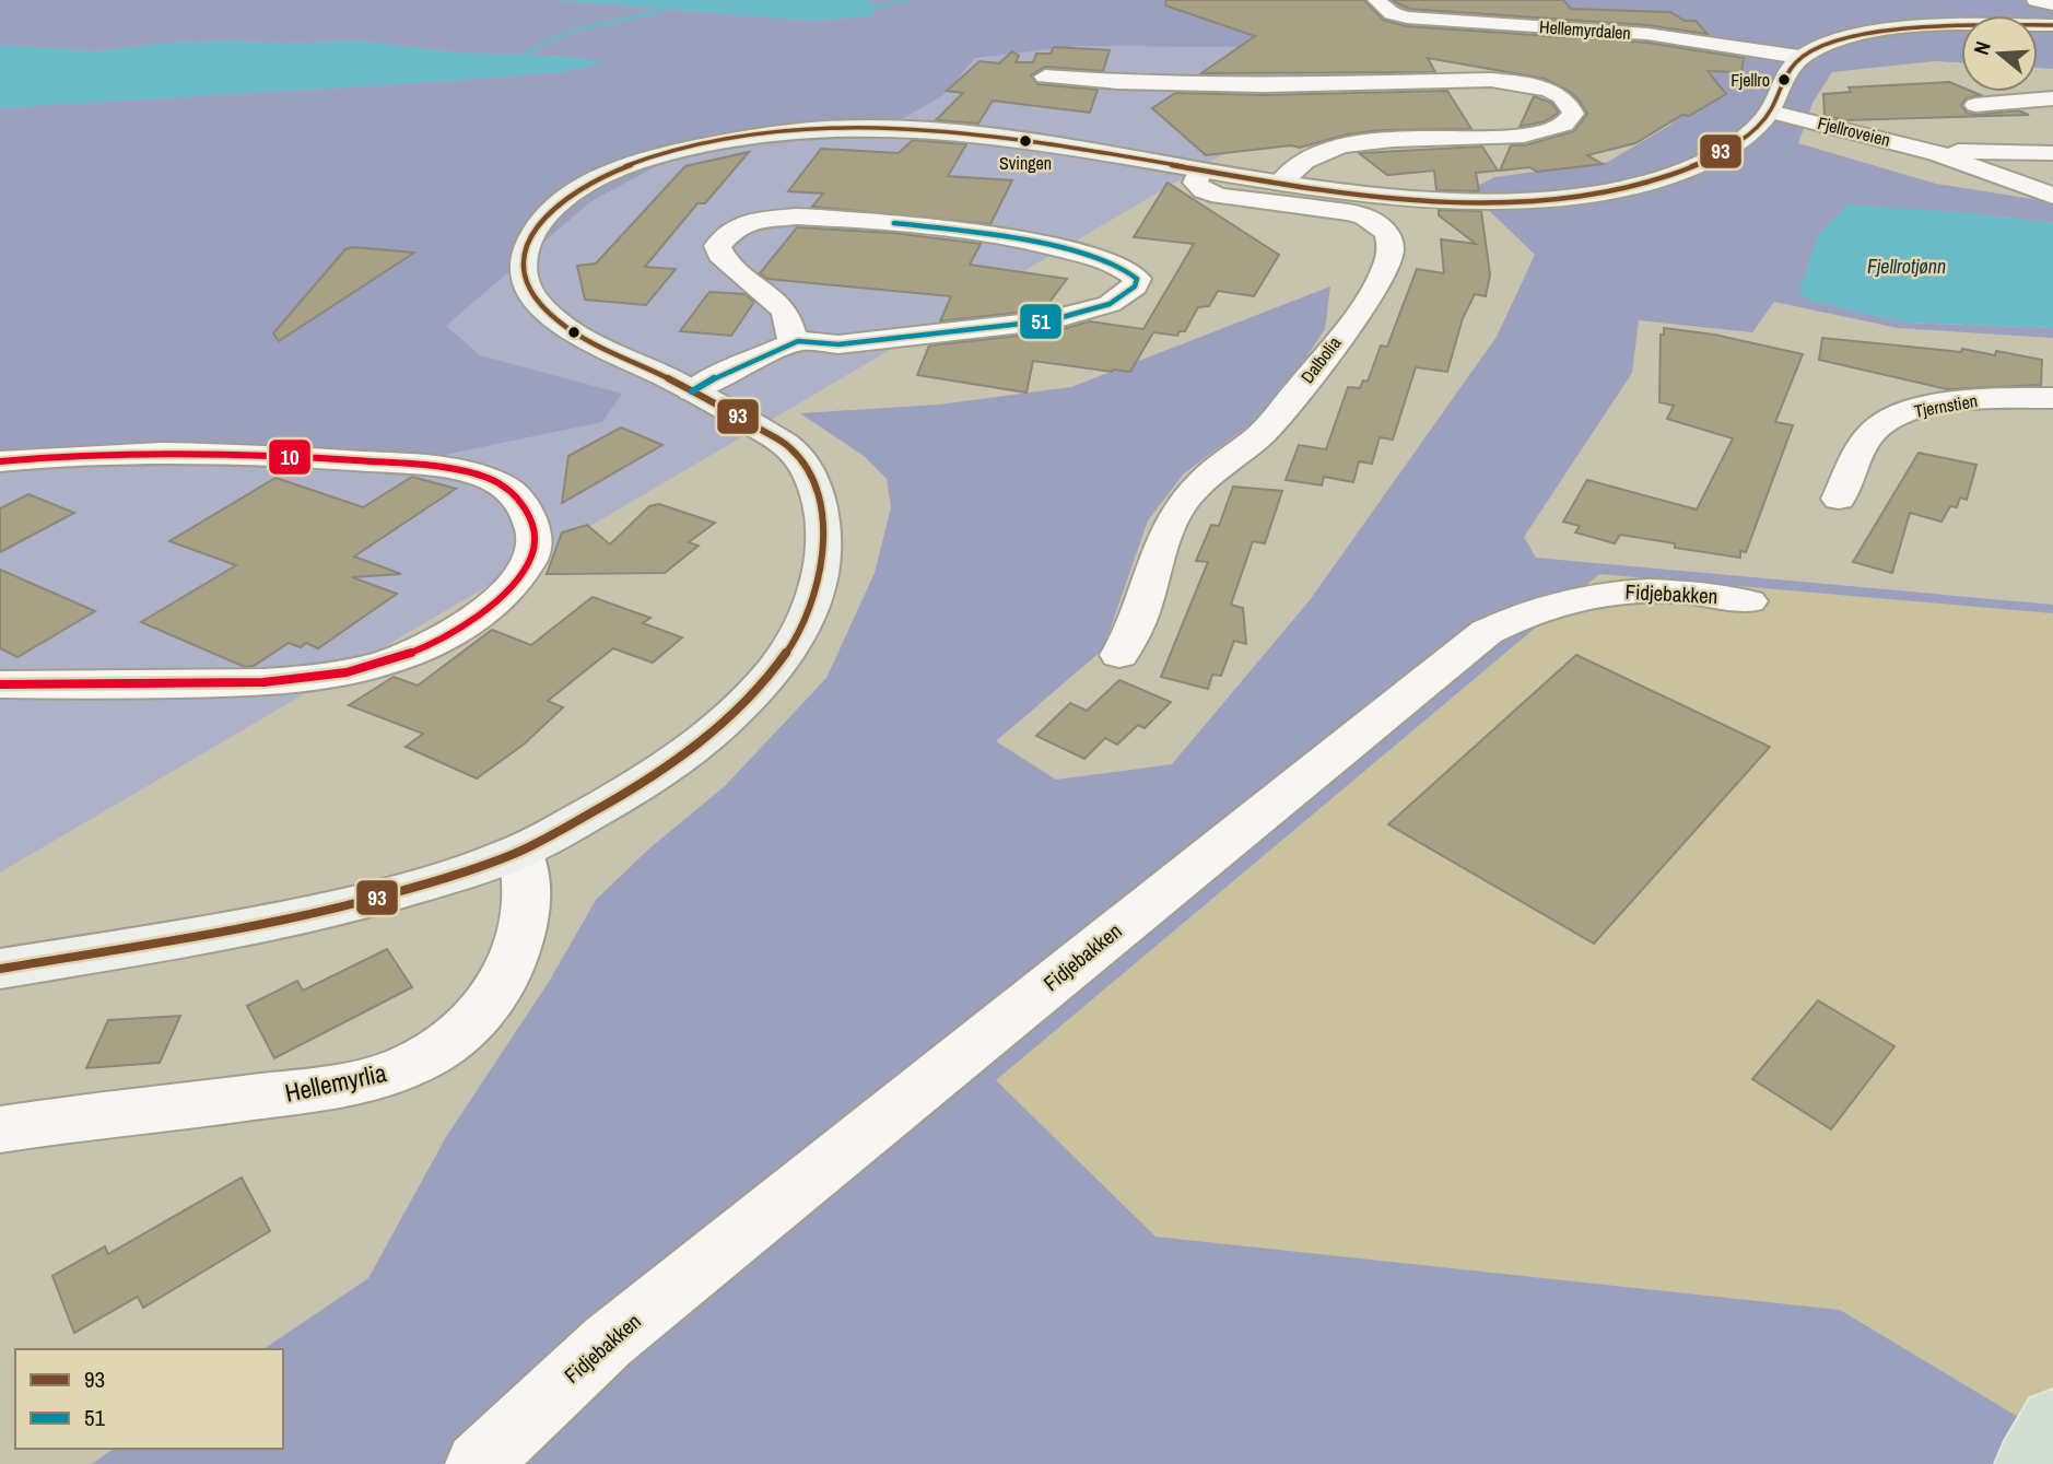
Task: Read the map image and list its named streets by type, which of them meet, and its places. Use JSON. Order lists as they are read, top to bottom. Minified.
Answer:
{"streets":{"street":["Hellemyrdalen","Fjellroveien","Dalbolia","Tjernstien","Fidjebakken","Hellemyrlia"]},"water":["Fjellrotjønn"],"places":["Fjellro","Svingen"],"lines":["transit line 93","transit line 51","transit line 10"],"legend":["93","51"],"north":"left"}
